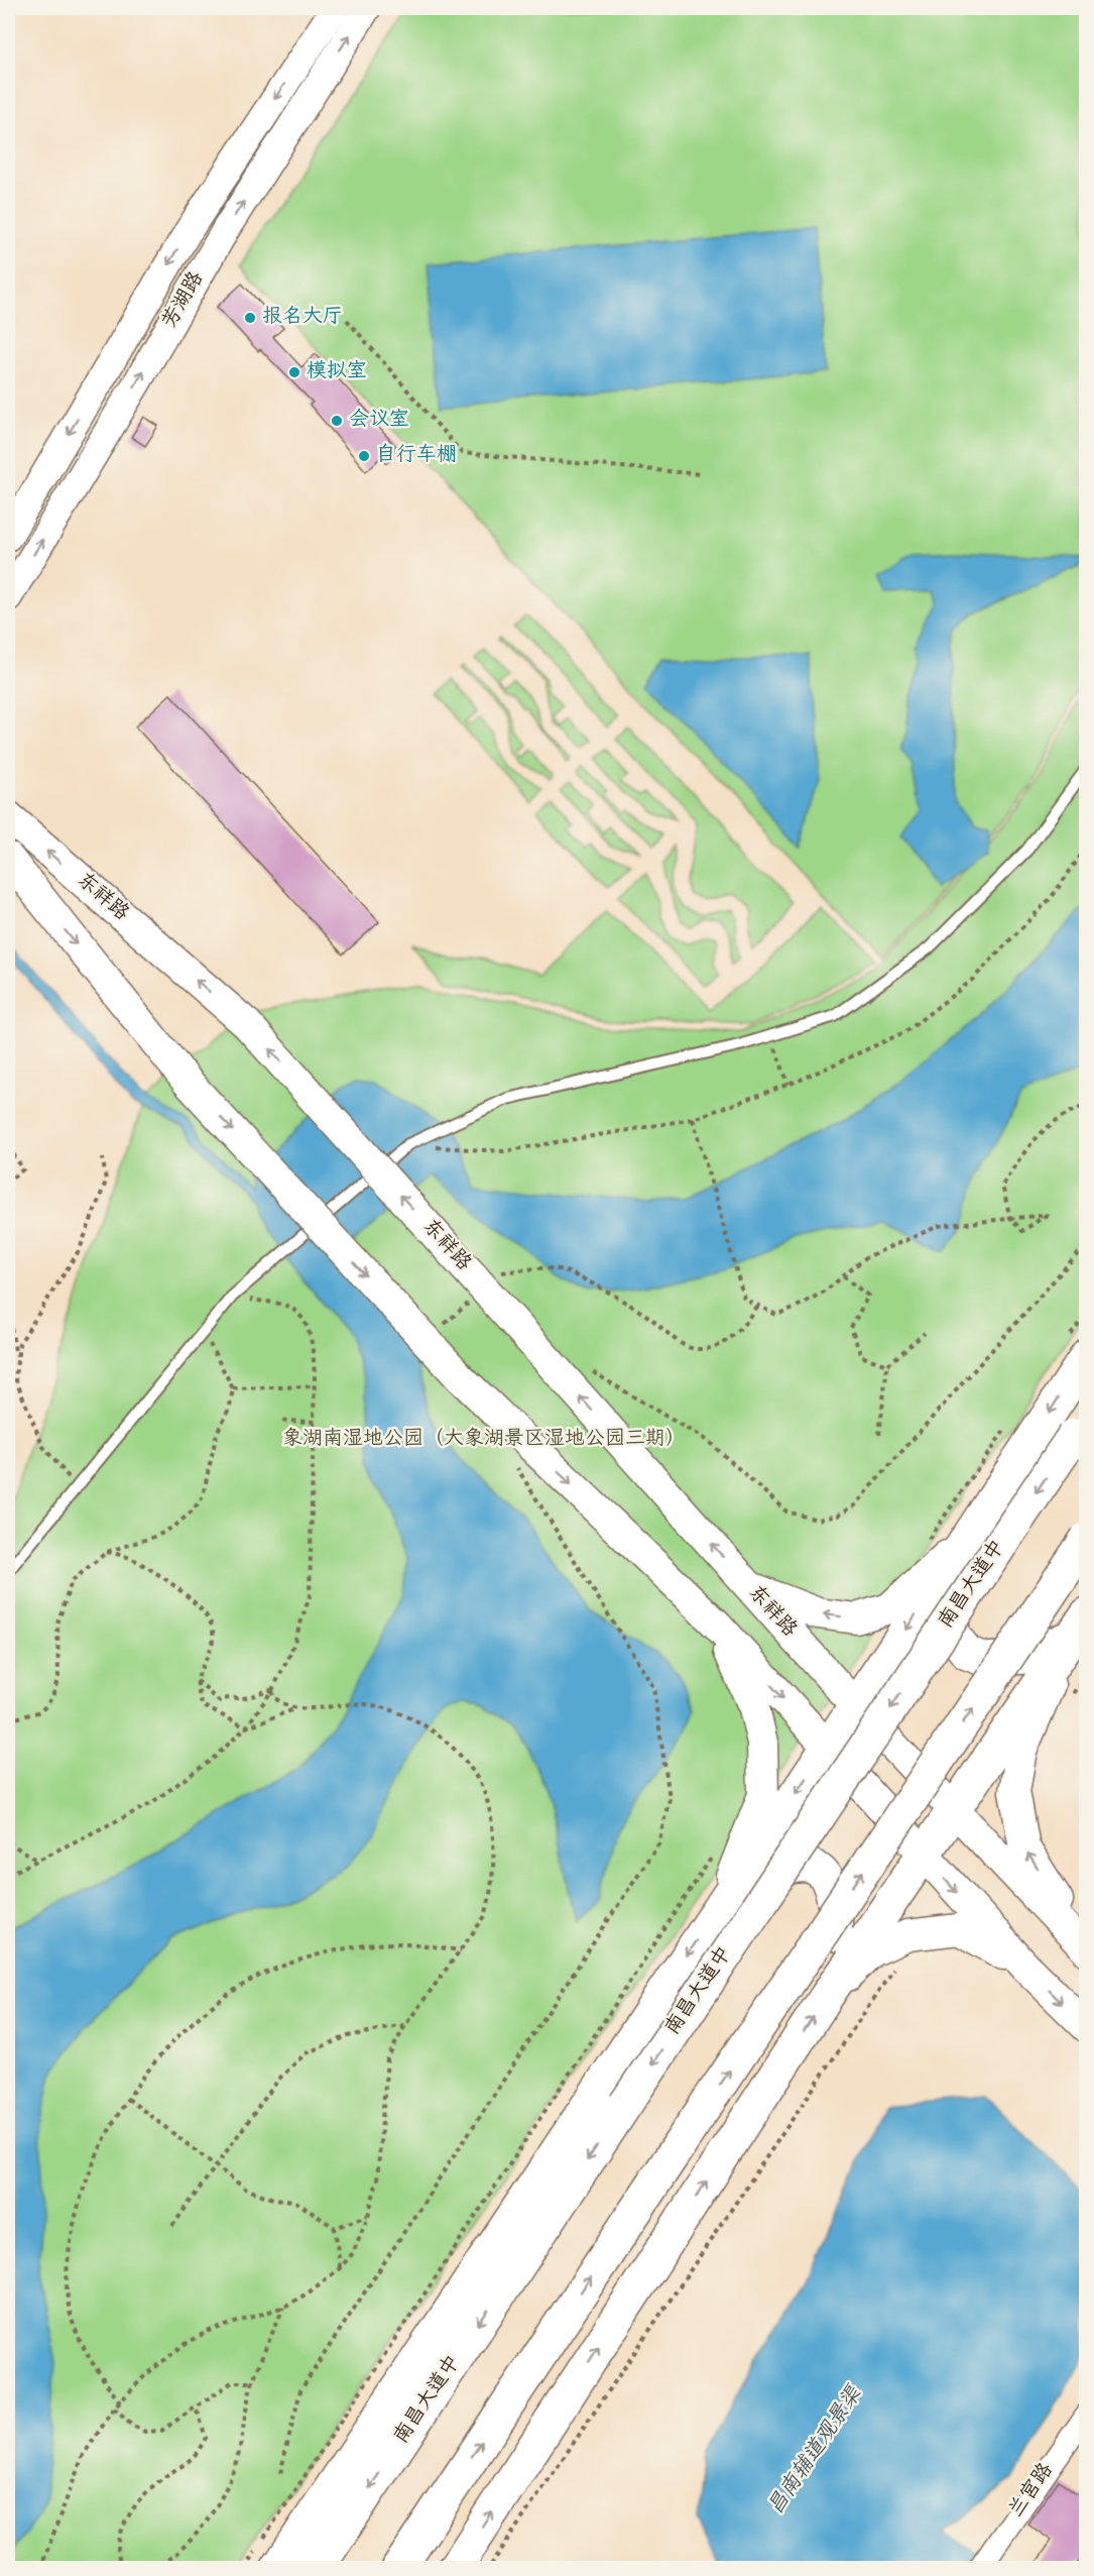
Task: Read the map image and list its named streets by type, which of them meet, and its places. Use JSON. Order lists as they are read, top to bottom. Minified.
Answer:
{"streets":{"highway":["南昌大道中"],"main road":["东祥路"],"street":["芳湖路","兰宫路"]},"water":["昌南辅道观景渠"],"parks":["象湖南湿地公园（大象湖景区湿地公园三期）"],"places":["报名大厅","模拟室","会议室","自行车棚"]}
